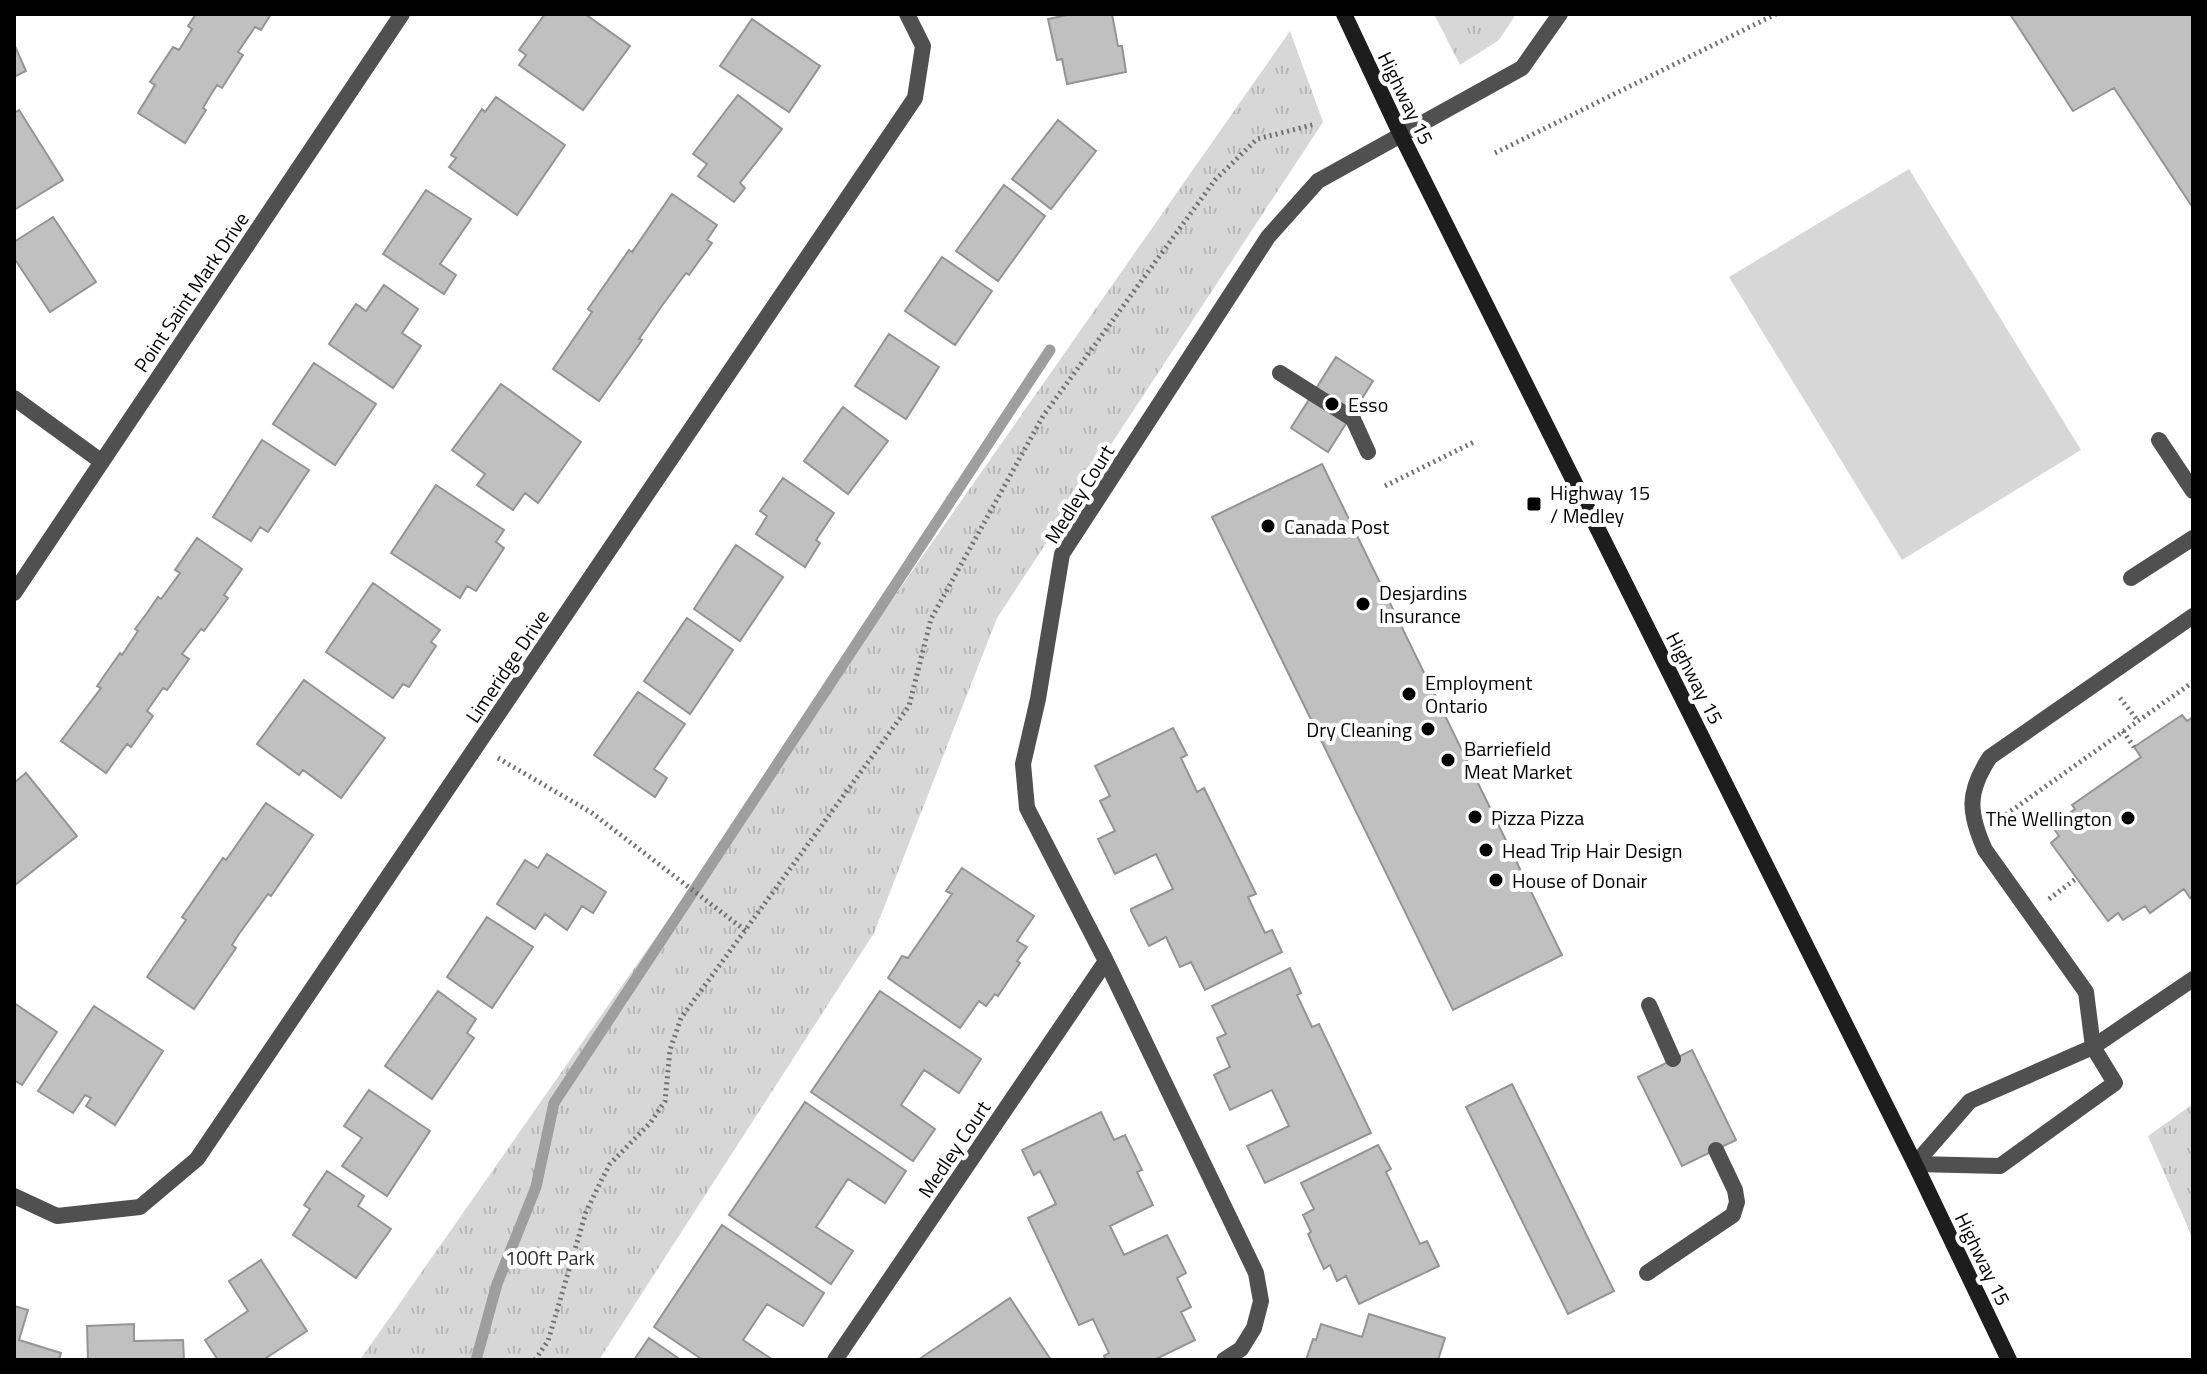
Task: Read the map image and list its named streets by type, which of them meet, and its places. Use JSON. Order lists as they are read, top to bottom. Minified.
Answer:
{"streets":{"main road":["Highway 15"],"street":["Point Saint Mark Drive","Medley Court","Limeridge Drive"]},"crossings":[["Highway 15","Medley Court"]],"parks":["100ft Park"],"places":{"other":["Esso","Canada Post","Desjardins Insurance","Employment Ontario","Dry Cleaning","Barriefield Meat Market","Pizza Pizza","The Wellington","Head Trip Hair Design","House of Donair"],"transit":["Highway 15 / Medley"]}}
